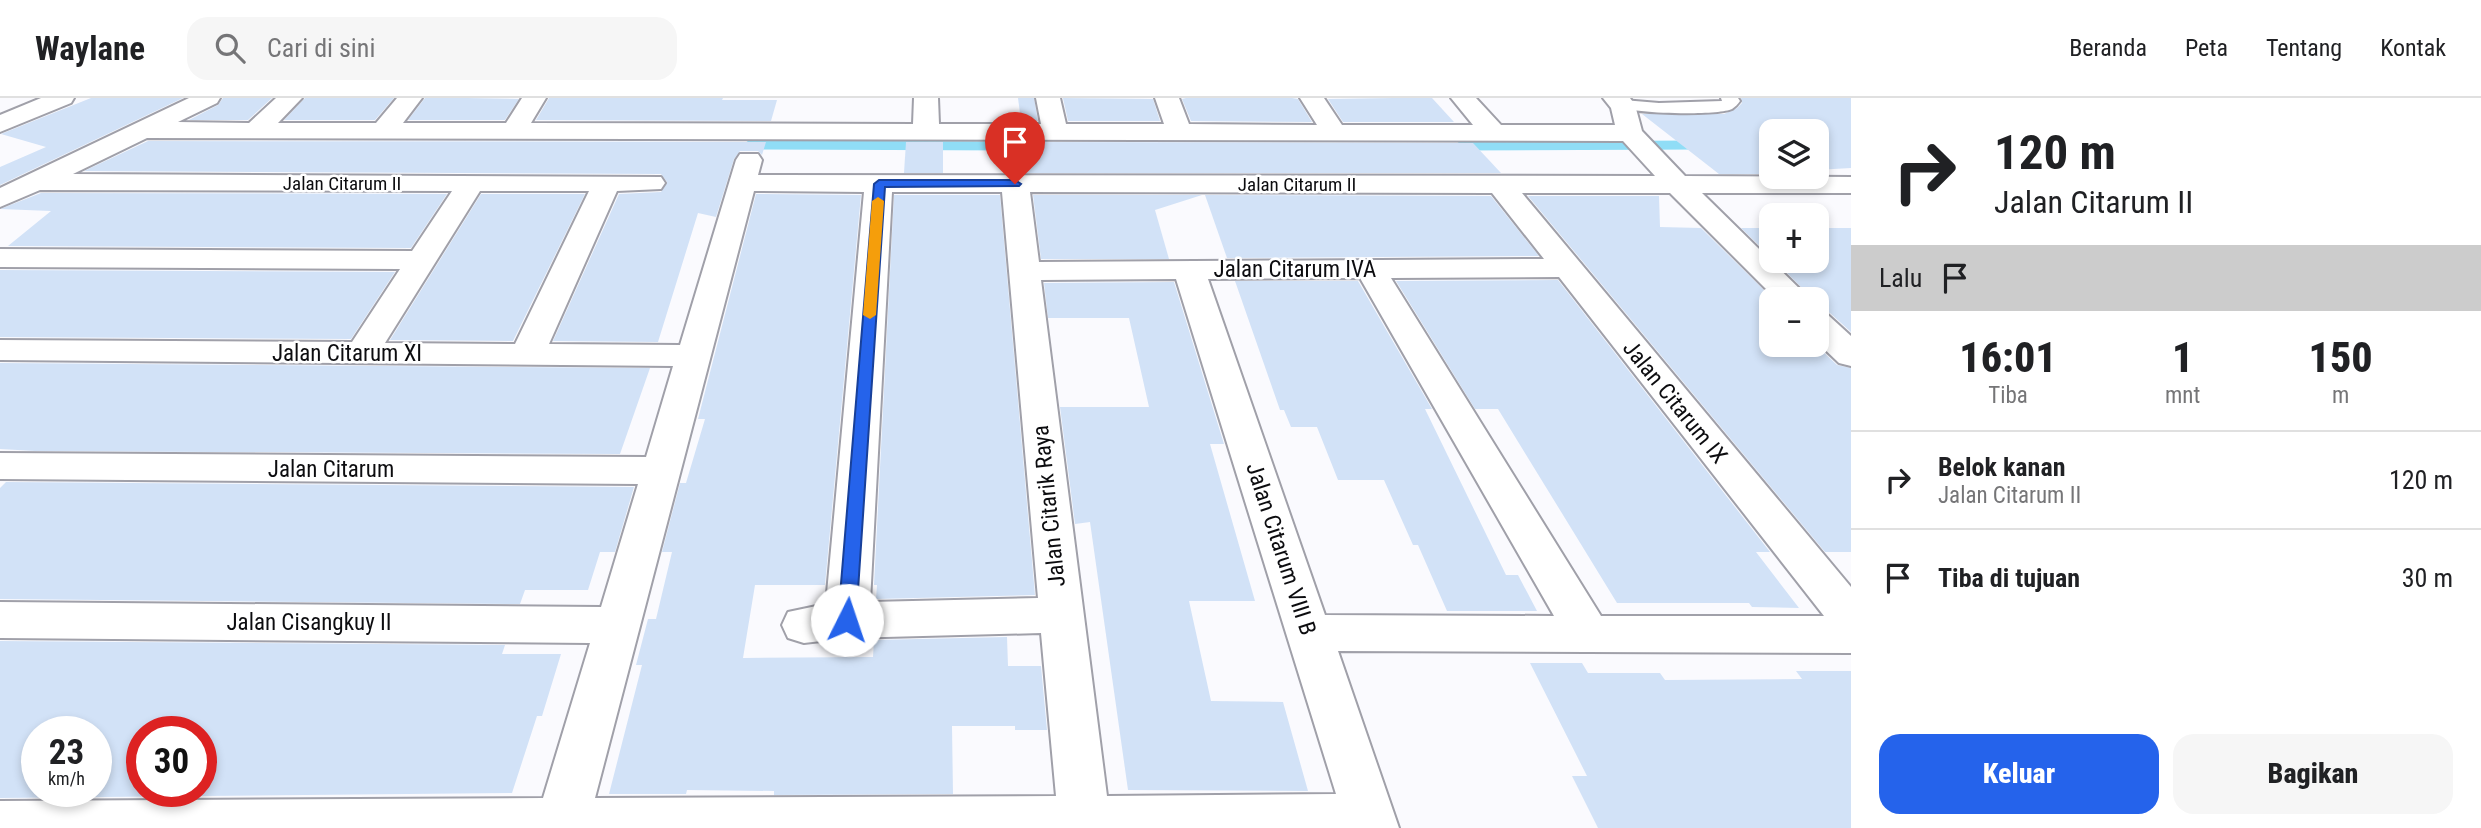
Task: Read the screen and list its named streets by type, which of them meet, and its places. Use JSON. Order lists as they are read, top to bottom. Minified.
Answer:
{"streets":{"street":["Jalan Citarum II","Jalan Citarum IVA","Jalan Citarum XI","Jalan Citarum IX","Jalan Citarum","Jalan Citarik Raya","Jalan Citarum VIII B","Jalan Cisangkuy II"]},"crossings":[["Jalan Citarum II","Jalan Citarum IX"],["Jalan Citarum II","Jalan Citarik Raya"],["Jalan Citarum IVA","Jalan Citarum IX"],["Jalan Citarum IVA","Jalan Citarik Raya"],["Jalan Citarum IVA","Jalan Citarum VIII B"]],"page":{"header":"Waylane","search":"Cari di sini","nav":["Beranda","Peta","Tentang","Kontak"],"turn":["120 m","Jalan Citarum II"],"map_buttons":["+","−"],"then":"Lalu","eta":["16:01","Tiba","1","mnt","150","m"],"list":[{"name":"Belok kanan","note":"Jalan Citarum II","value":"120 m"},{"name":"Tiba di tujuan","value":"30 m"}],"speed":"23 km/h","limit":"30","buttons":["Keluar","Bagikan"]}}
